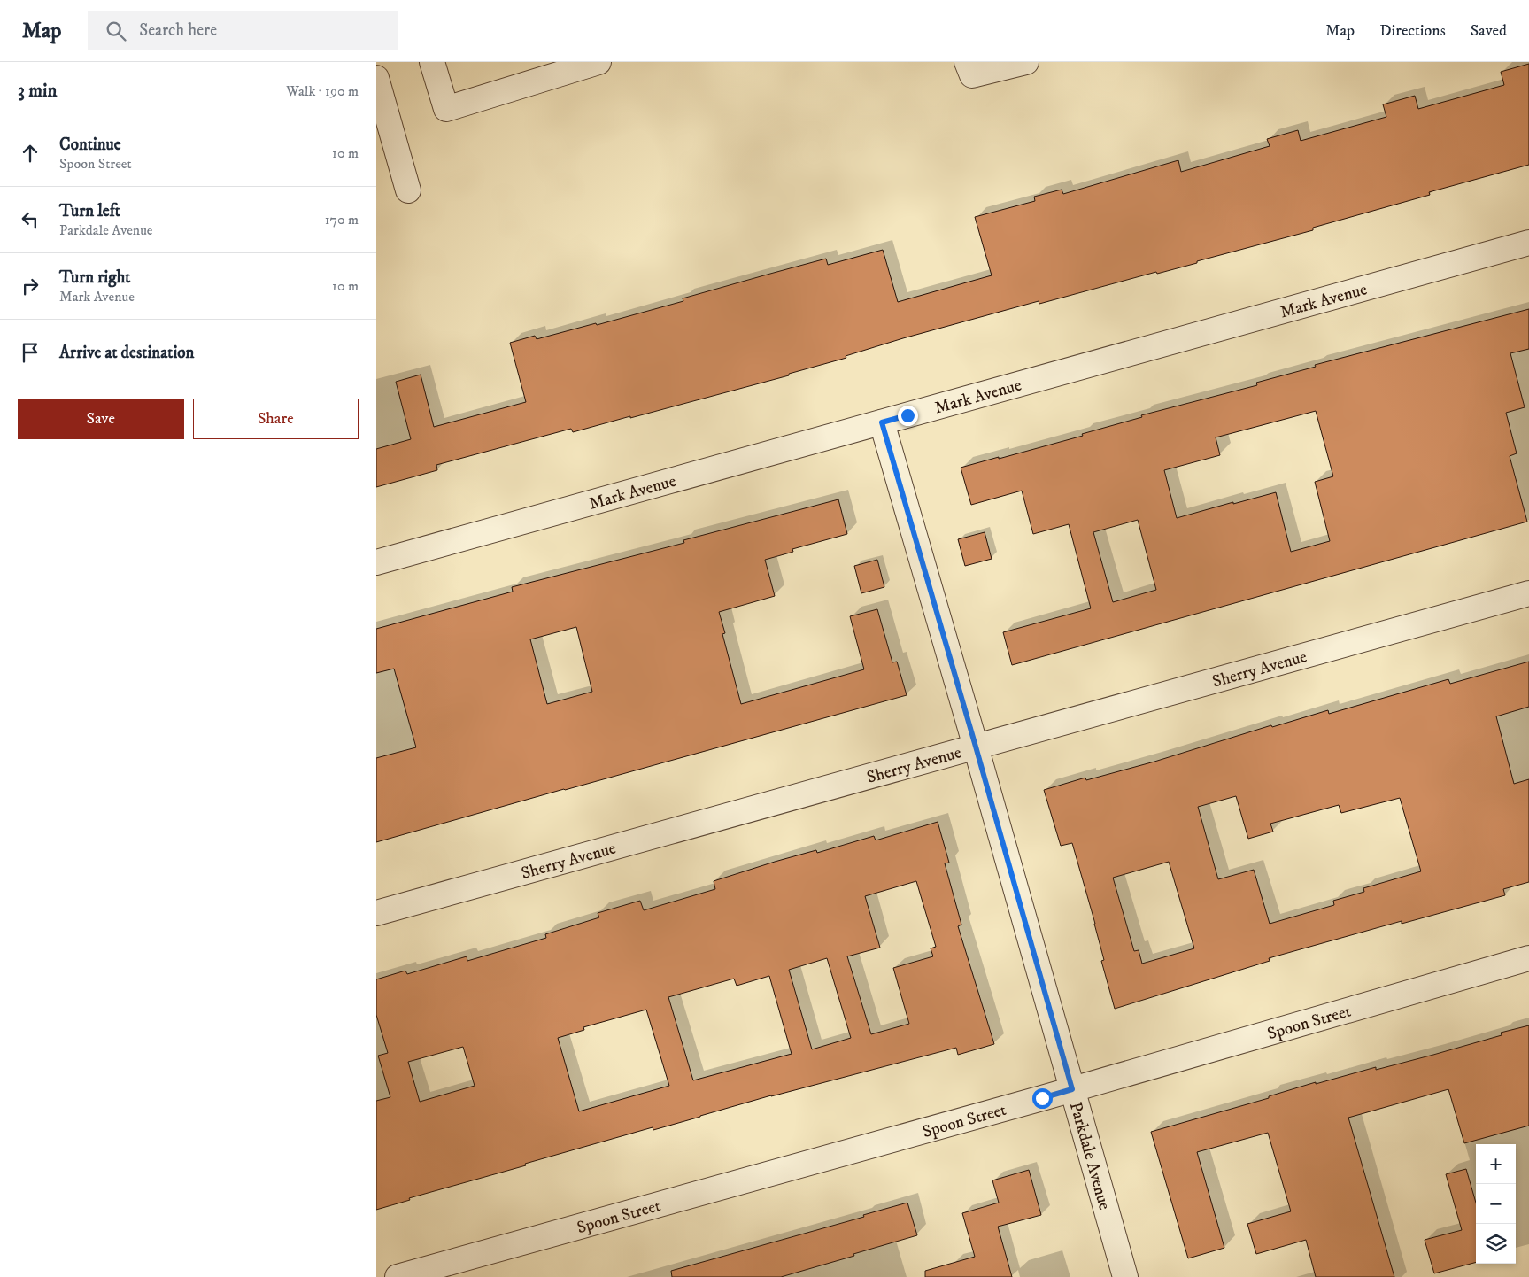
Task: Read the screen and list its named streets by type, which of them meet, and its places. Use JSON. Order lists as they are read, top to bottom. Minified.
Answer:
{"streets":{"street":["Mark Avenue","Sherry Avenue","Spoon Street","Parkdale Avenue"]},"crossings":[["Mark Avenue","Parkdale Avenue"],["Sherry Avenue","Parkdale Avenue"],["Spoon Street","Parkdale Avenue"]],"page":{"header":"Map","search":"Search here","nav":["Map","Directions","Saved"],"heading":["3 min","Walk · 190 m"],"list":[["Continue","Spoon Street","10 m"],["Turn left","Parkdale Avenue","170 m"],["Turn right","Mark Avenue","10 m"],"Arrive at destination"],"buttons":["Save","Share"],"map_buttons":["+","−"]}}
